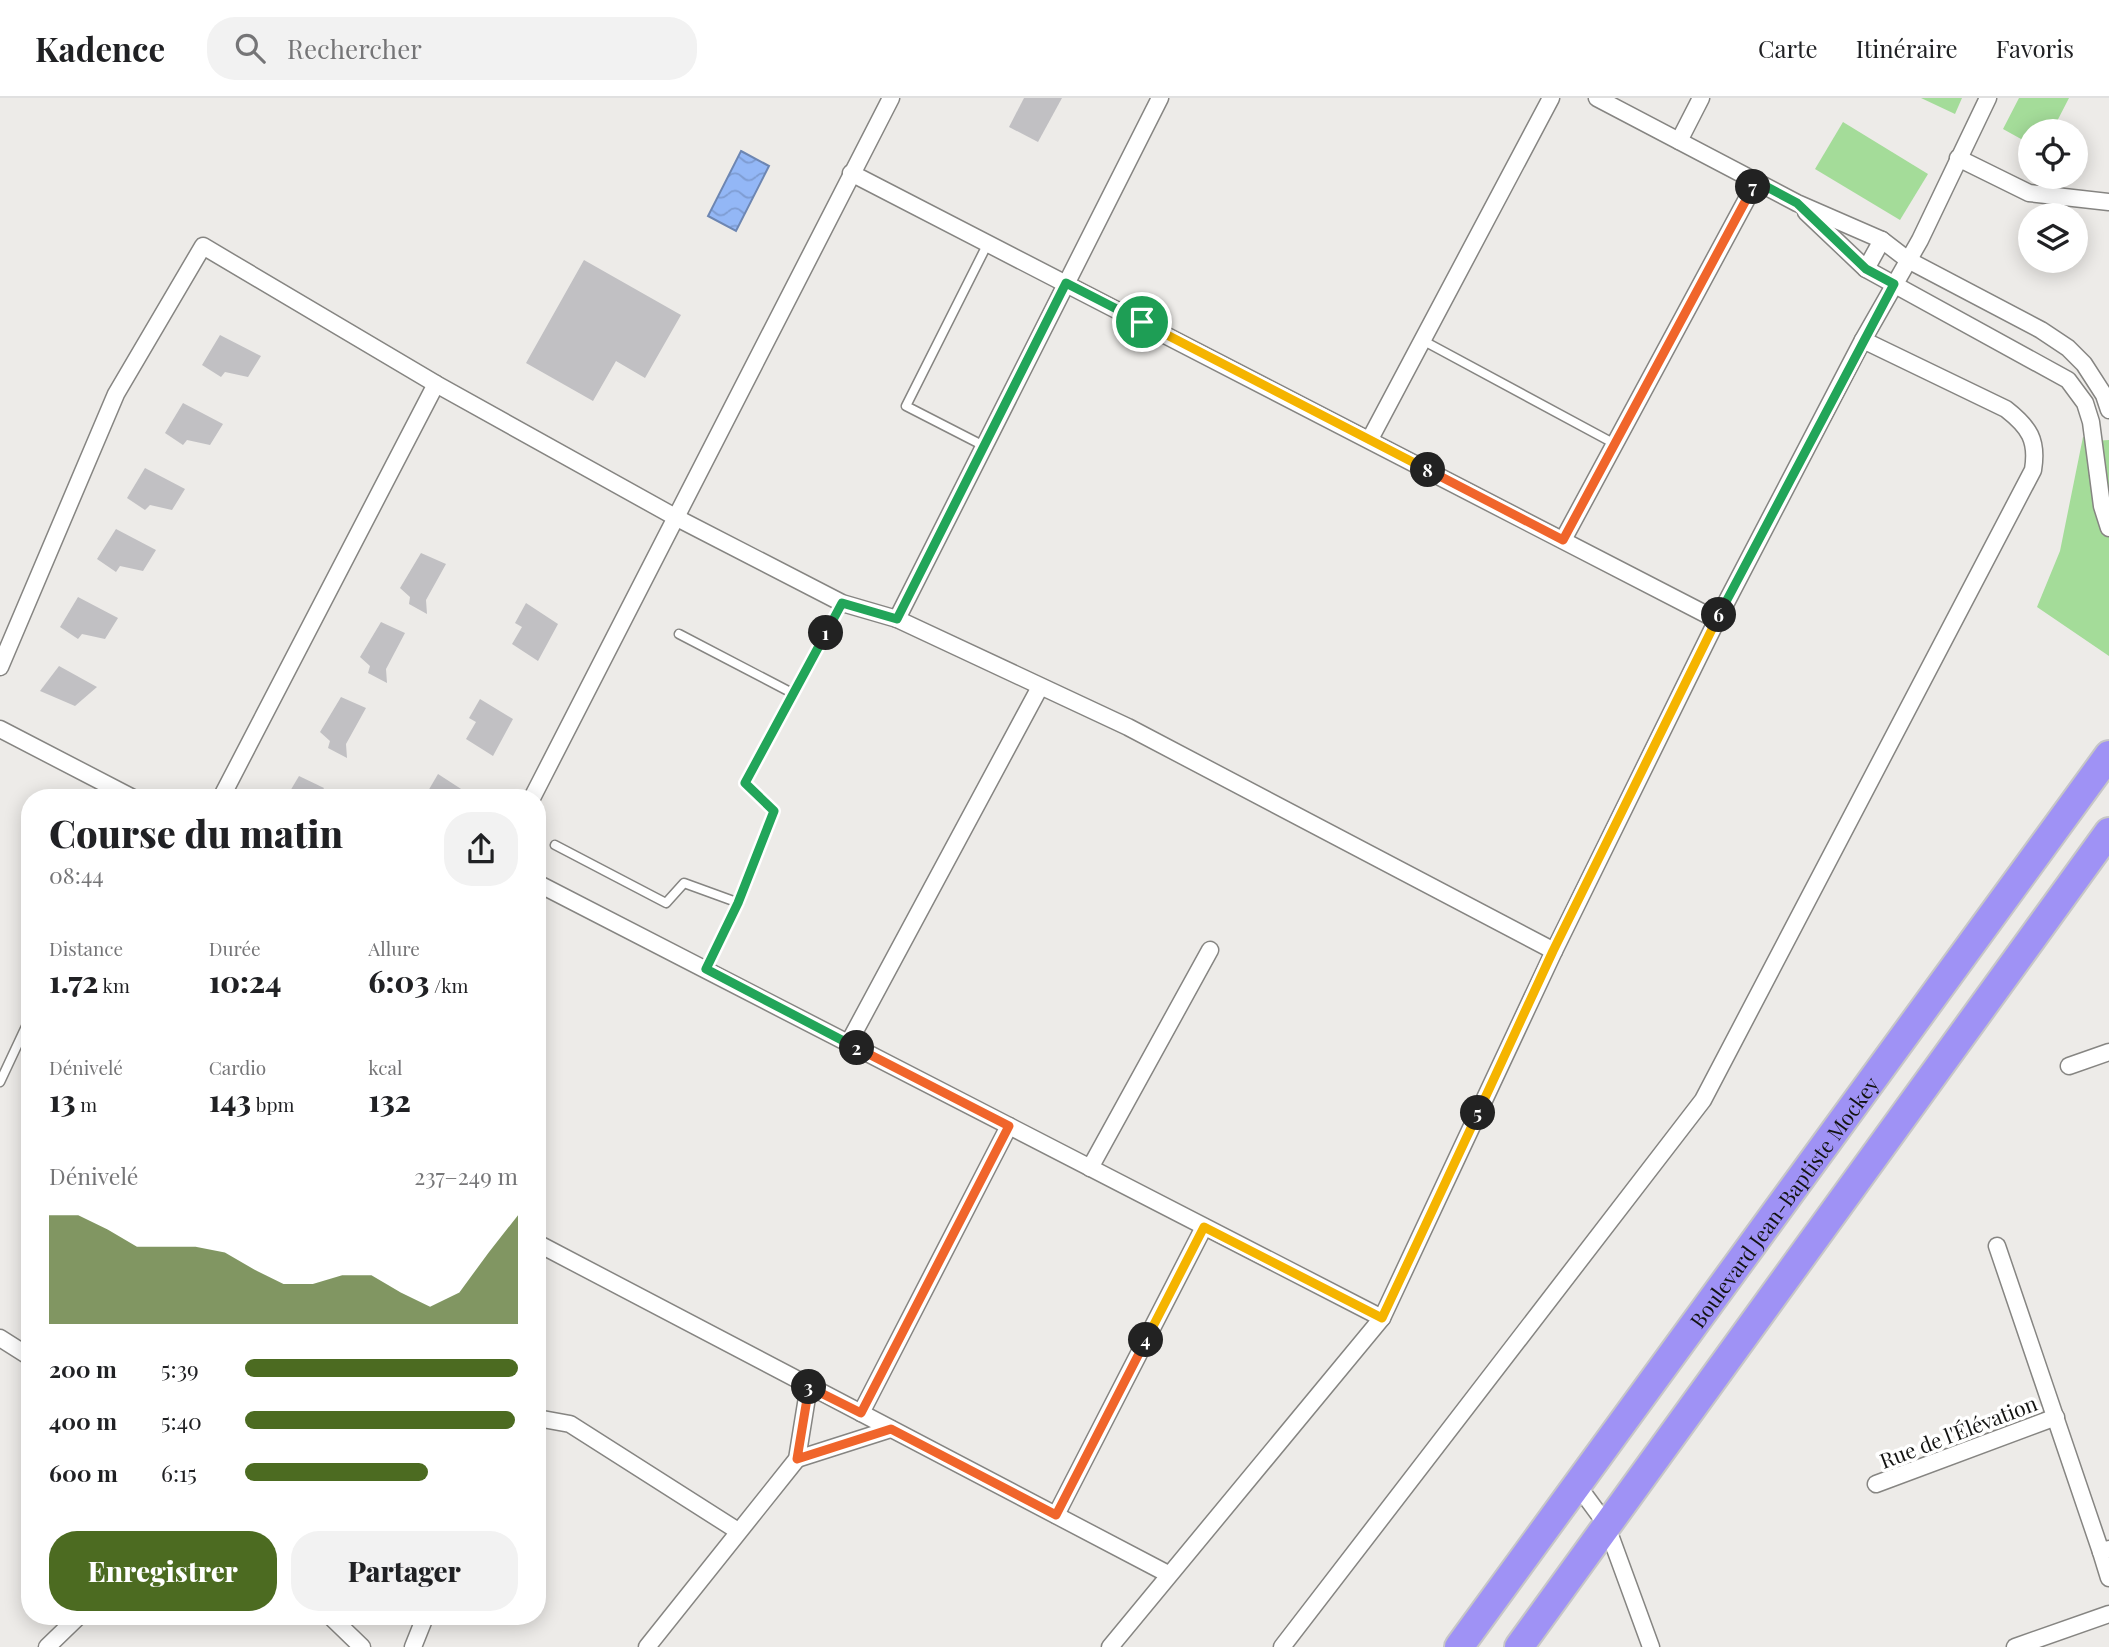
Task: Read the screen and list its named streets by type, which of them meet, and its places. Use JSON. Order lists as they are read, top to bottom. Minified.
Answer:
{"streets":{"highway":["Boulevard Jean-Baptiste Mockey"],"street":["Rue de l'Élévation"]},"page":{"header":"Kadence","search":"Rechercher","nav":["Carte","Itinéraire","Favoris"],"pins":["7","8","6","1","2","5","4","3"],"heading":["Course du matin","08:44"],"stats":[["Distance","1.72 km"],["Durée","10:24"],["Allure","6:03 /km"],["Dénivelé","13 m"],["Cardio","143 bpm"],["kcal","132"]],"chart":["Dénivelé","237–249 m"],"list":[{"name":"200 m","note":"5:39"},{"name":"400 m","note":"5:40"},{"name":"600 m","note":"6:15"}],"buttons":["Enregistrer","Partager"]}}
